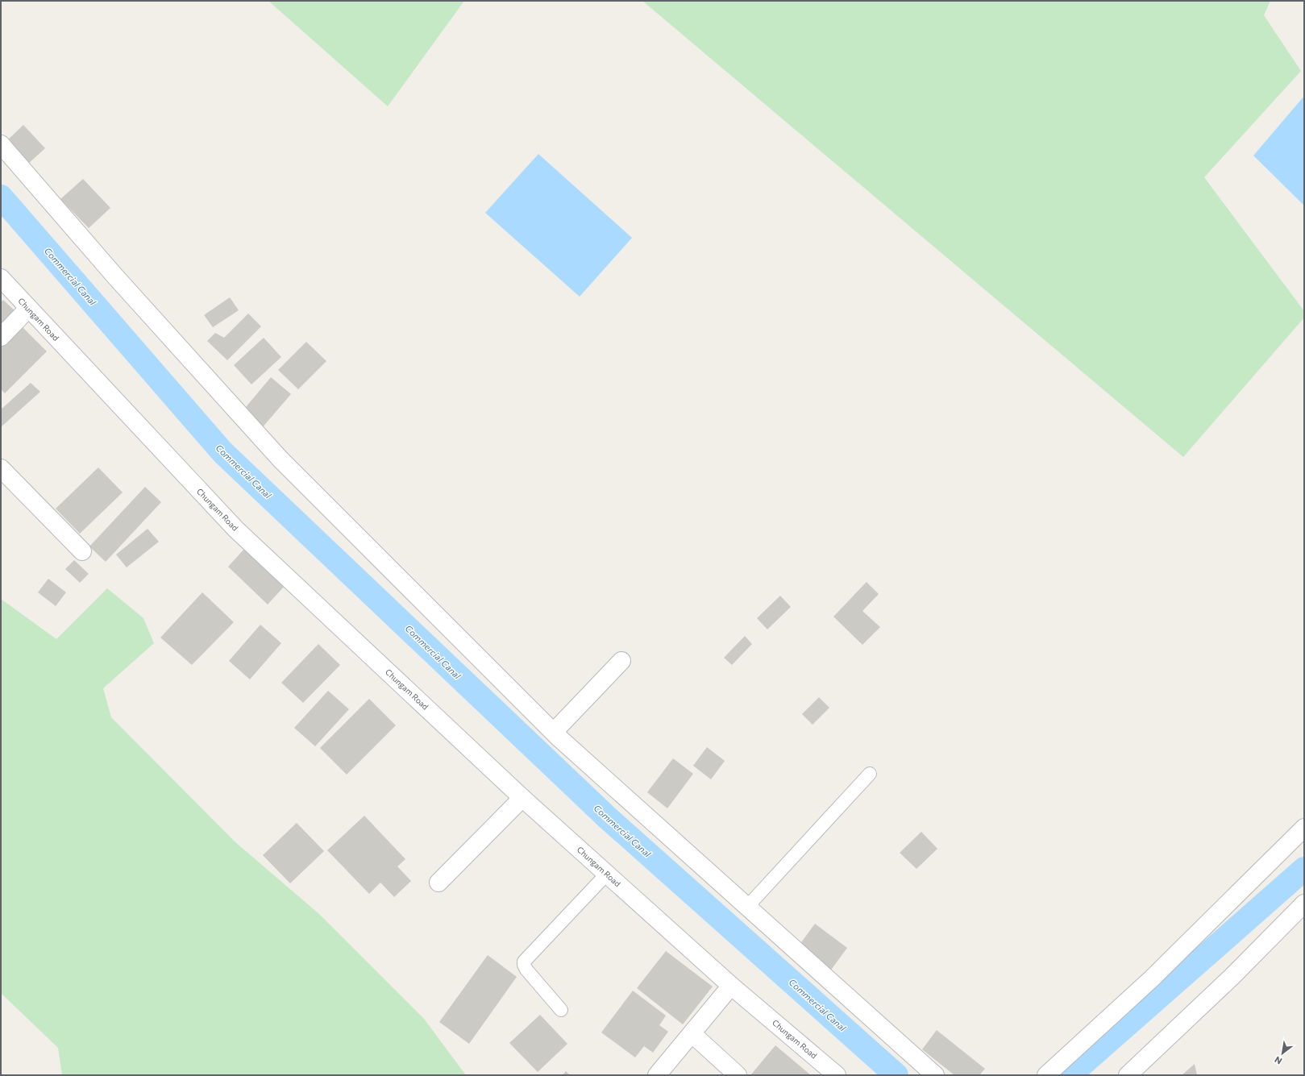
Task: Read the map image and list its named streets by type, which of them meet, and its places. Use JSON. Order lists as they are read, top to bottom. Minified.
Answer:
{"streets":{"street":["Chungam Road"]},"water":["Commercial Canal"],"north":"bottom left"}
